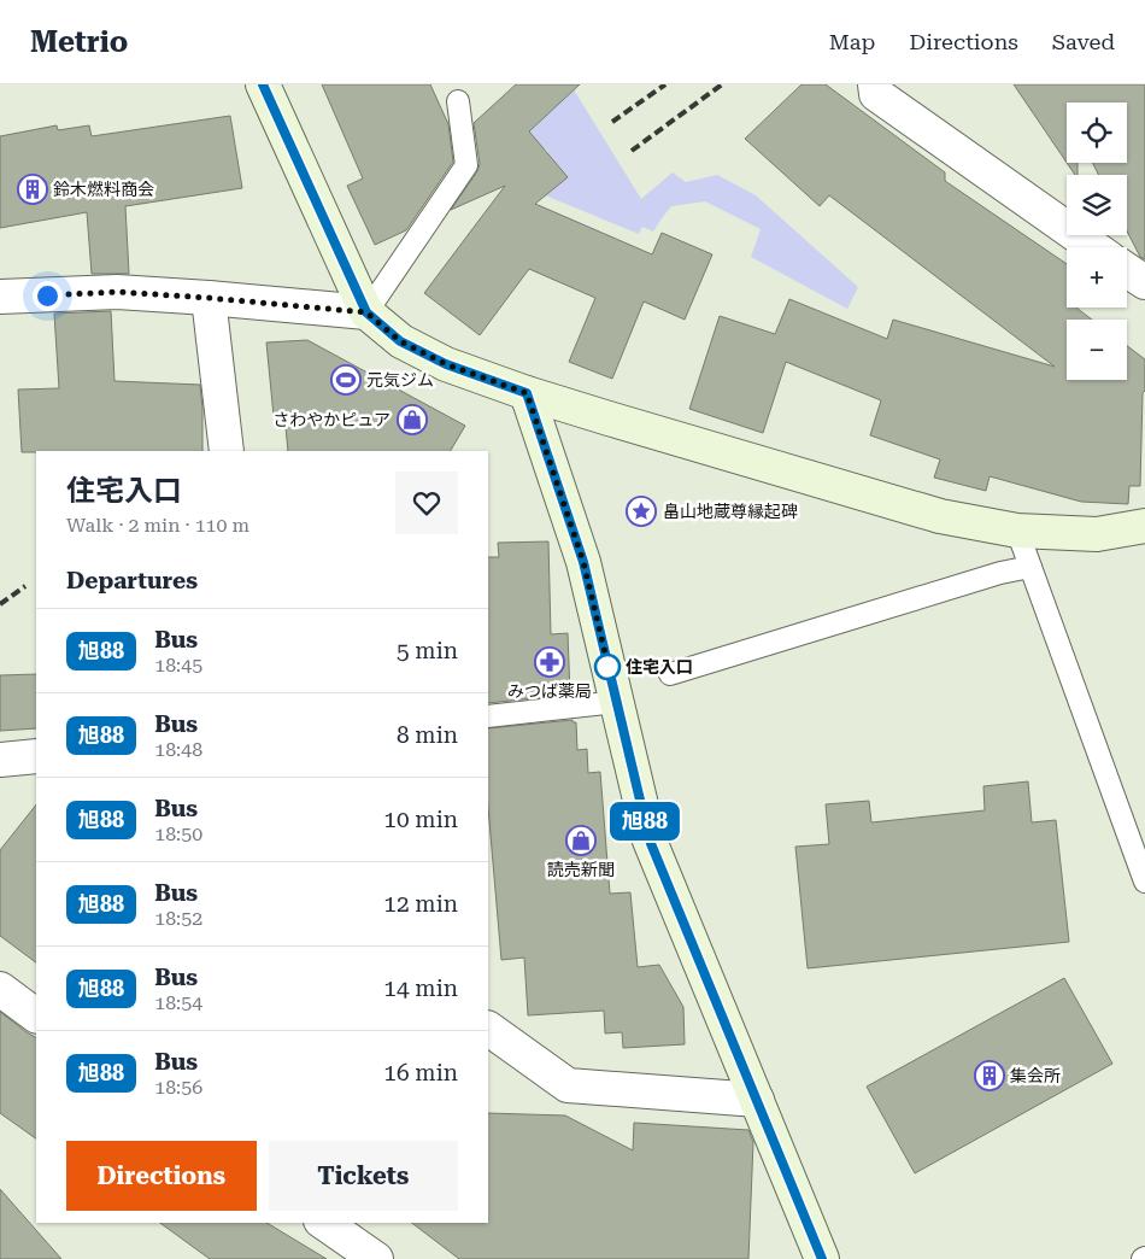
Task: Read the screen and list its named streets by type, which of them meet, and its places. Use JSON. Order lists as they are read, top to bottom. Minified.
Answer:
{"places":{"building":["鈴木燃料商会","集会所"],"sports":["元気ジム"],"shop":["さわやかピュア","読売新聞"],"place":["畠山地蔵尊縁起碑"],"pharmacy":["みつば薬局"],"other":["住宅入口"]},"lines":["bus line 旭88"],"page":{"header":"Metrio","nav":["Map","Directions","Saved"],"on_map":"旭88","map_buttons":["+","−"],"heading":[["住宅入口","Walk · 2 min · 110 m"],"Departures"],"list":[{"mark":"旭88","name":"Bus","note":"18:45","value":"5 min"},{"mark":"旭88","name":"Bus","note":"18:48","value":"8 min"},{"mark":"旭88","name":"Bus","note":"18:50","value":"10 min"},{"mark":"旭88","name":"Bus","note":"18:52","value":"12 min"},{"mark":"旭88","name":"Bus","note":"18:54","value":"14 min"},{"mark":"旭88","name":"Bus","note":"18:56","value":"16 min"}],"buttons":["Directions","Tickets"]}}
